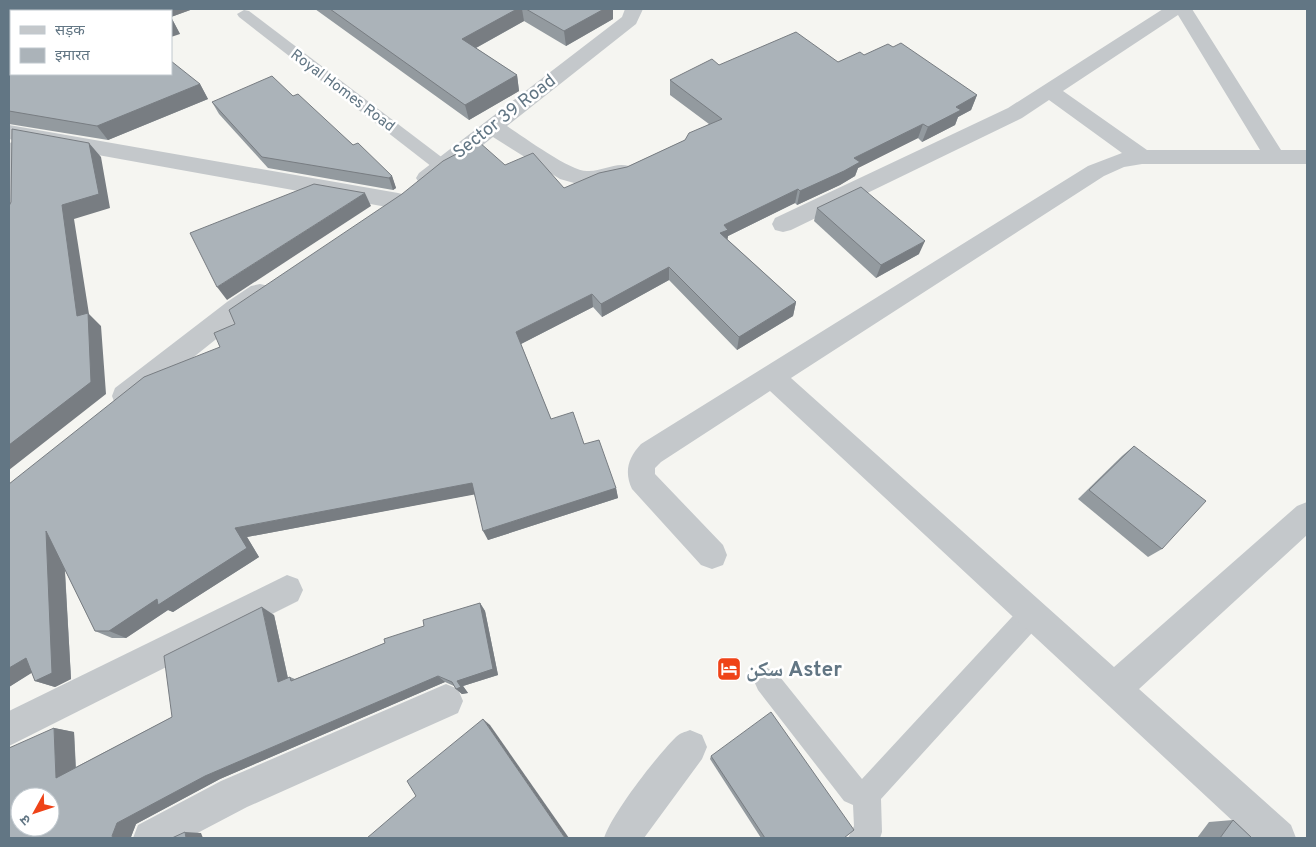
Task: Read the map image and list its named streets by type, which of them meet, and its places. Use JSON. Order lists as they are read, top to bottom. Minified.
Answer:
{"streets":{"street":["Sector 39 Road"],"lane":["Royal Homes Road"]},"crossings":[["Royal Homes Road","Sector 39 Road"]],"places":{"hotel":["سكن Aster"]},"legend":["सड़क","इमारत"],"north":"bottom left"}
